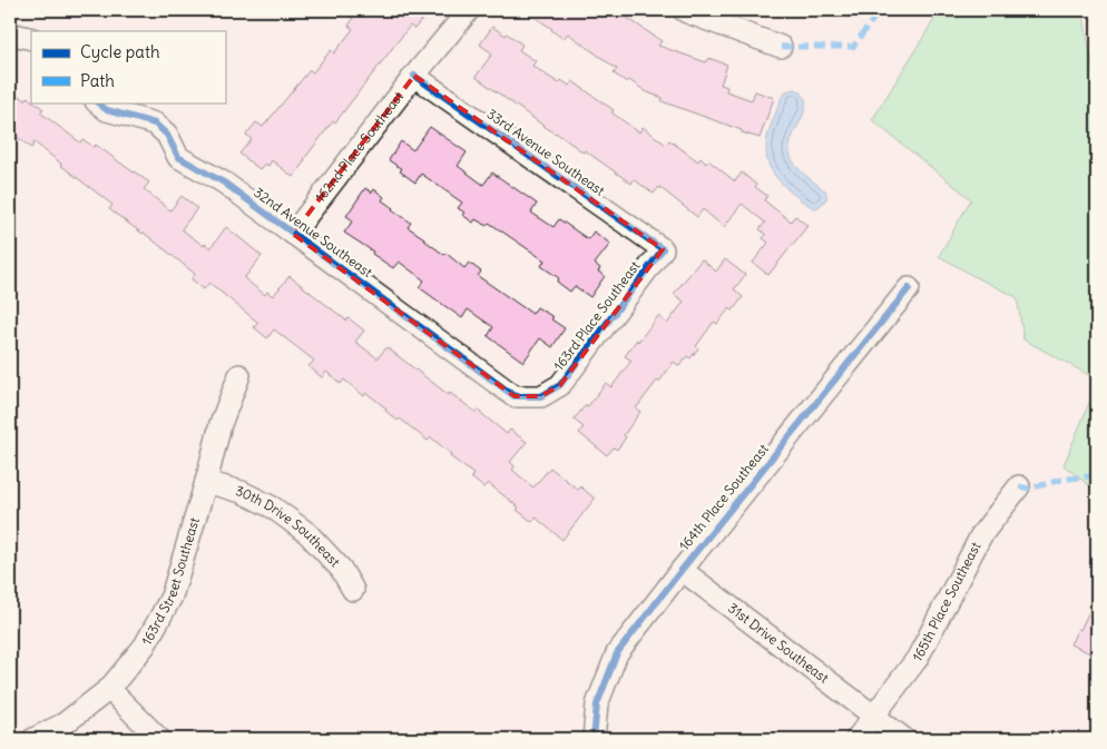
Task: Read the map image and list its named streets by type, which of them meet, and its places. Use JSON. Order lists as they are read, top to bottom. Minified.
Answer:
{"streets":{"street":["162nd Place Southeast","33rd Avenue Southeast","32nd Avenue Southeast","163rd Place Southeast","164th Place Southeast","30th Drive Southeast","163rd Street Southeast","165th Place Southeast","31st Drive Southeast"]},"crossings":[["162nd Place Southeast","33rd Avenue Southeast"],["162nd Place Southeast","32nd Avenue Southeast"],["33rd Avenue Southeast","163rd Place Southeast"],["32nd Avenue Southeast","163rd Place Southeast"],["164th Place Southeast","31st Drive Southeast"],["30th Drive Southeast","163rd Street Southeast"],["165th Place Southeast","31st Drive Southeast"]],"legend":["Cycle path","Path"]}
